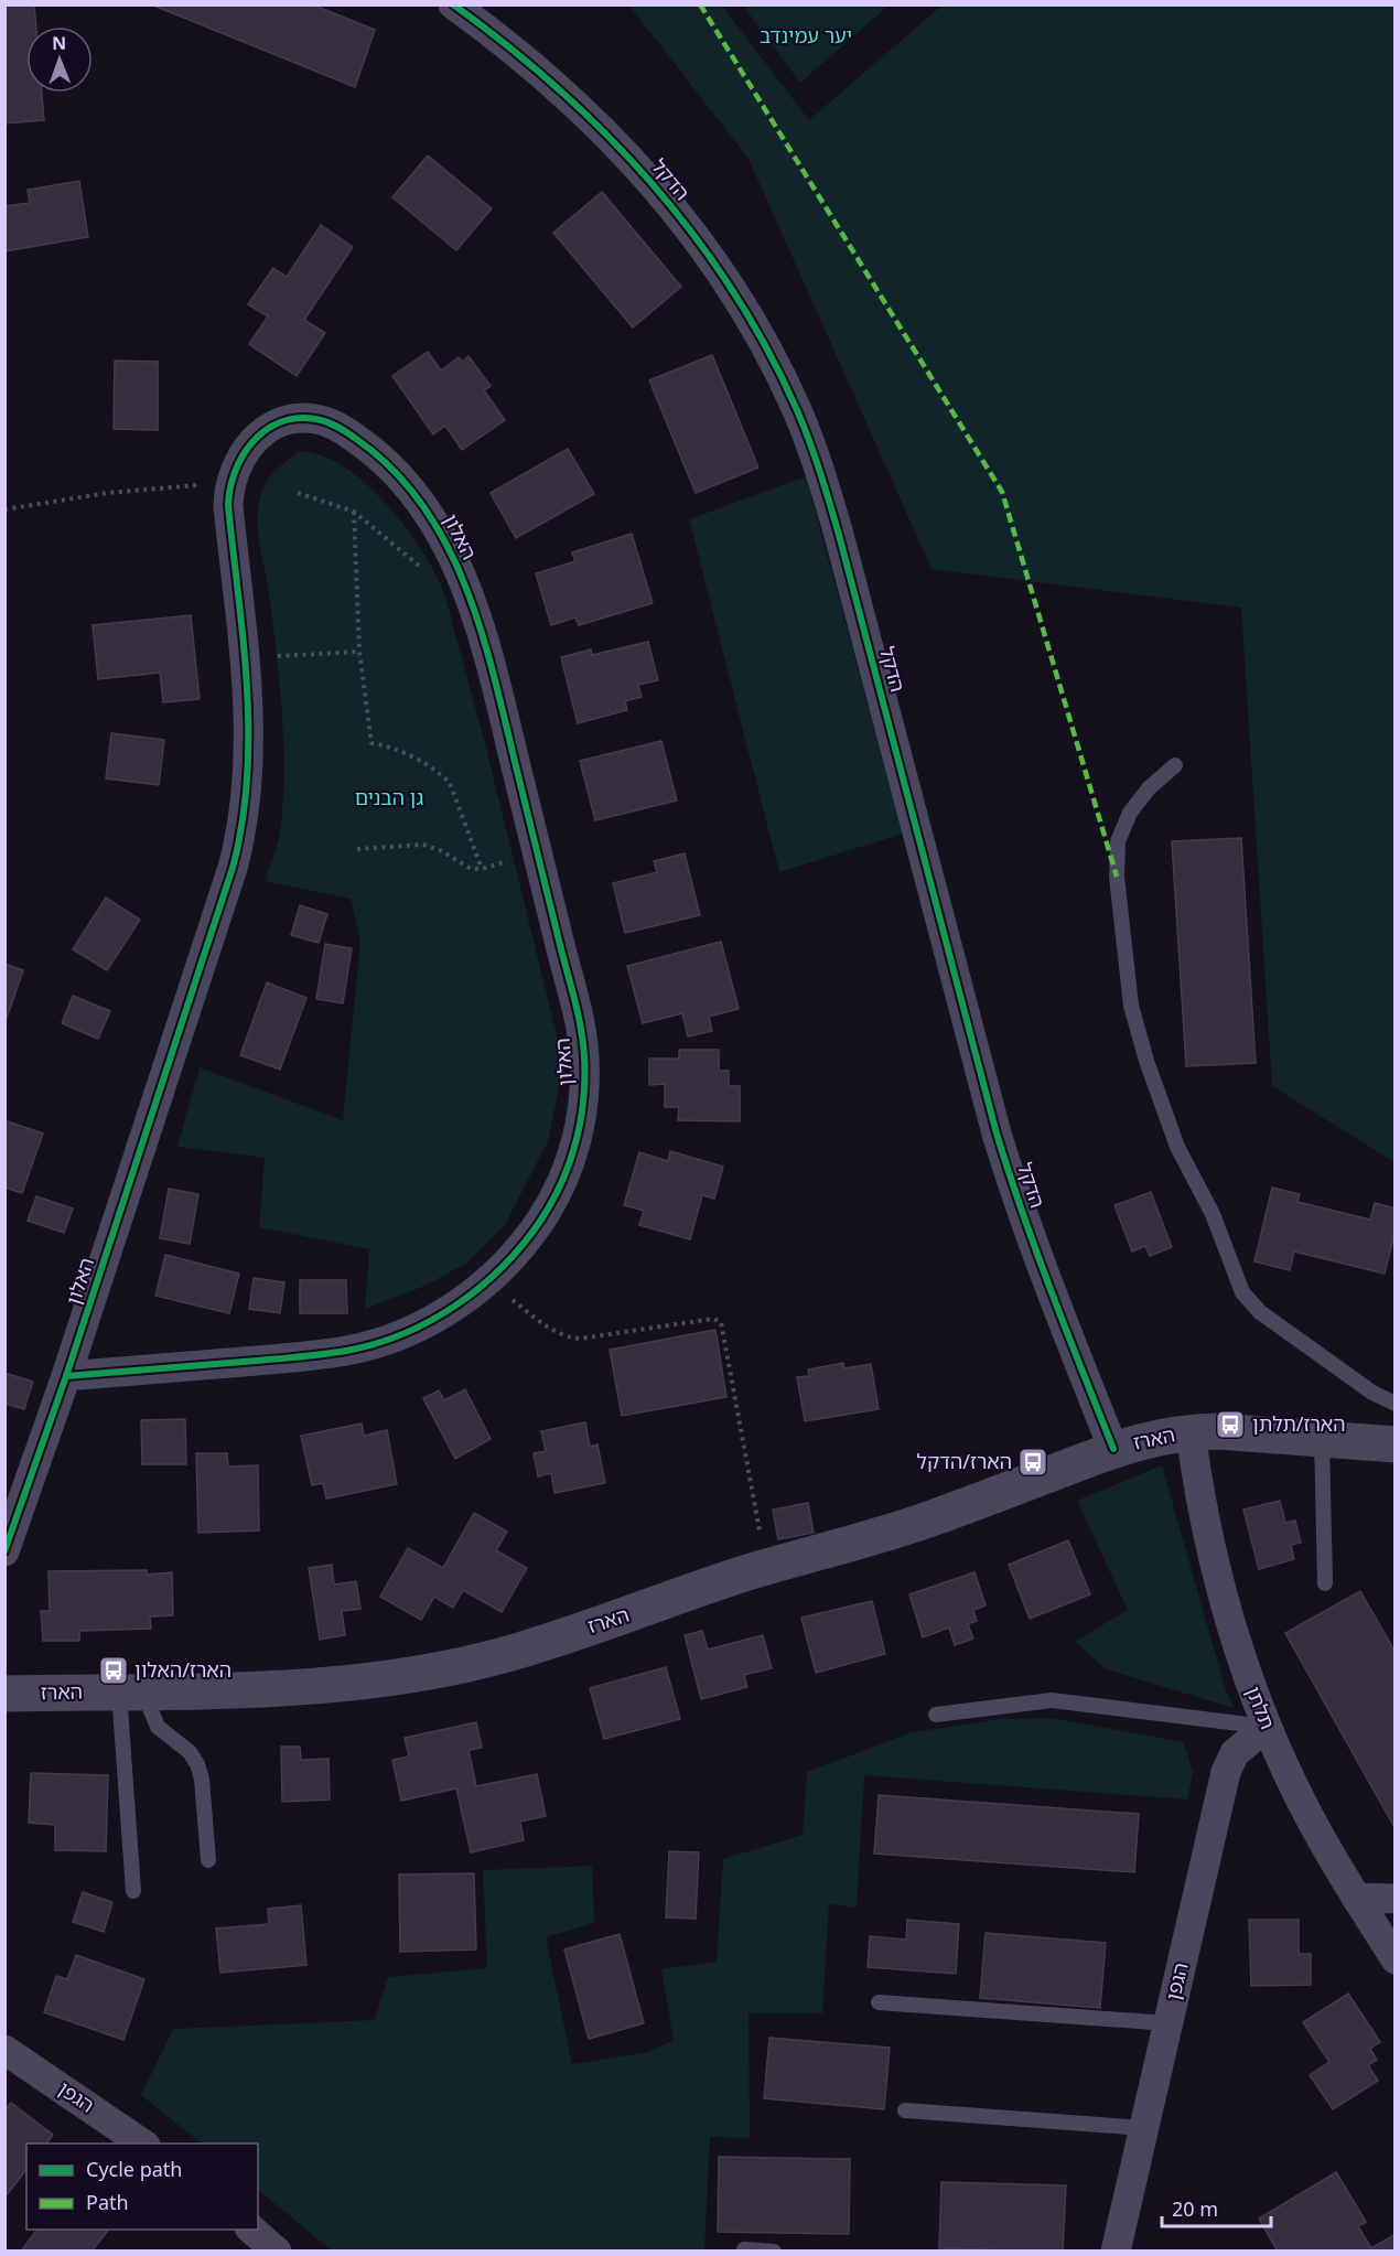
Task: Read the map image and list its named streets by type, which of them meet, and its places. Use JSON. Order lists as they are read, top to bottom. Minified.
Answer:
{"streets":{"street":["הדקל","האלון","הארז","תלתן","הגפן"]},"crossings":[["הדקל","הארז"],["הארז","תלתן"],["תלתן","הגפן"]],"parks":["יער עמינדב","גן הבנים"],"places":{"bus stop":["הארז/תלתן","הארז/הדקל","הארז/האלון"]},"legend":["Cycle path","Path"],"scale_bar":"20 m","north":"top"}
